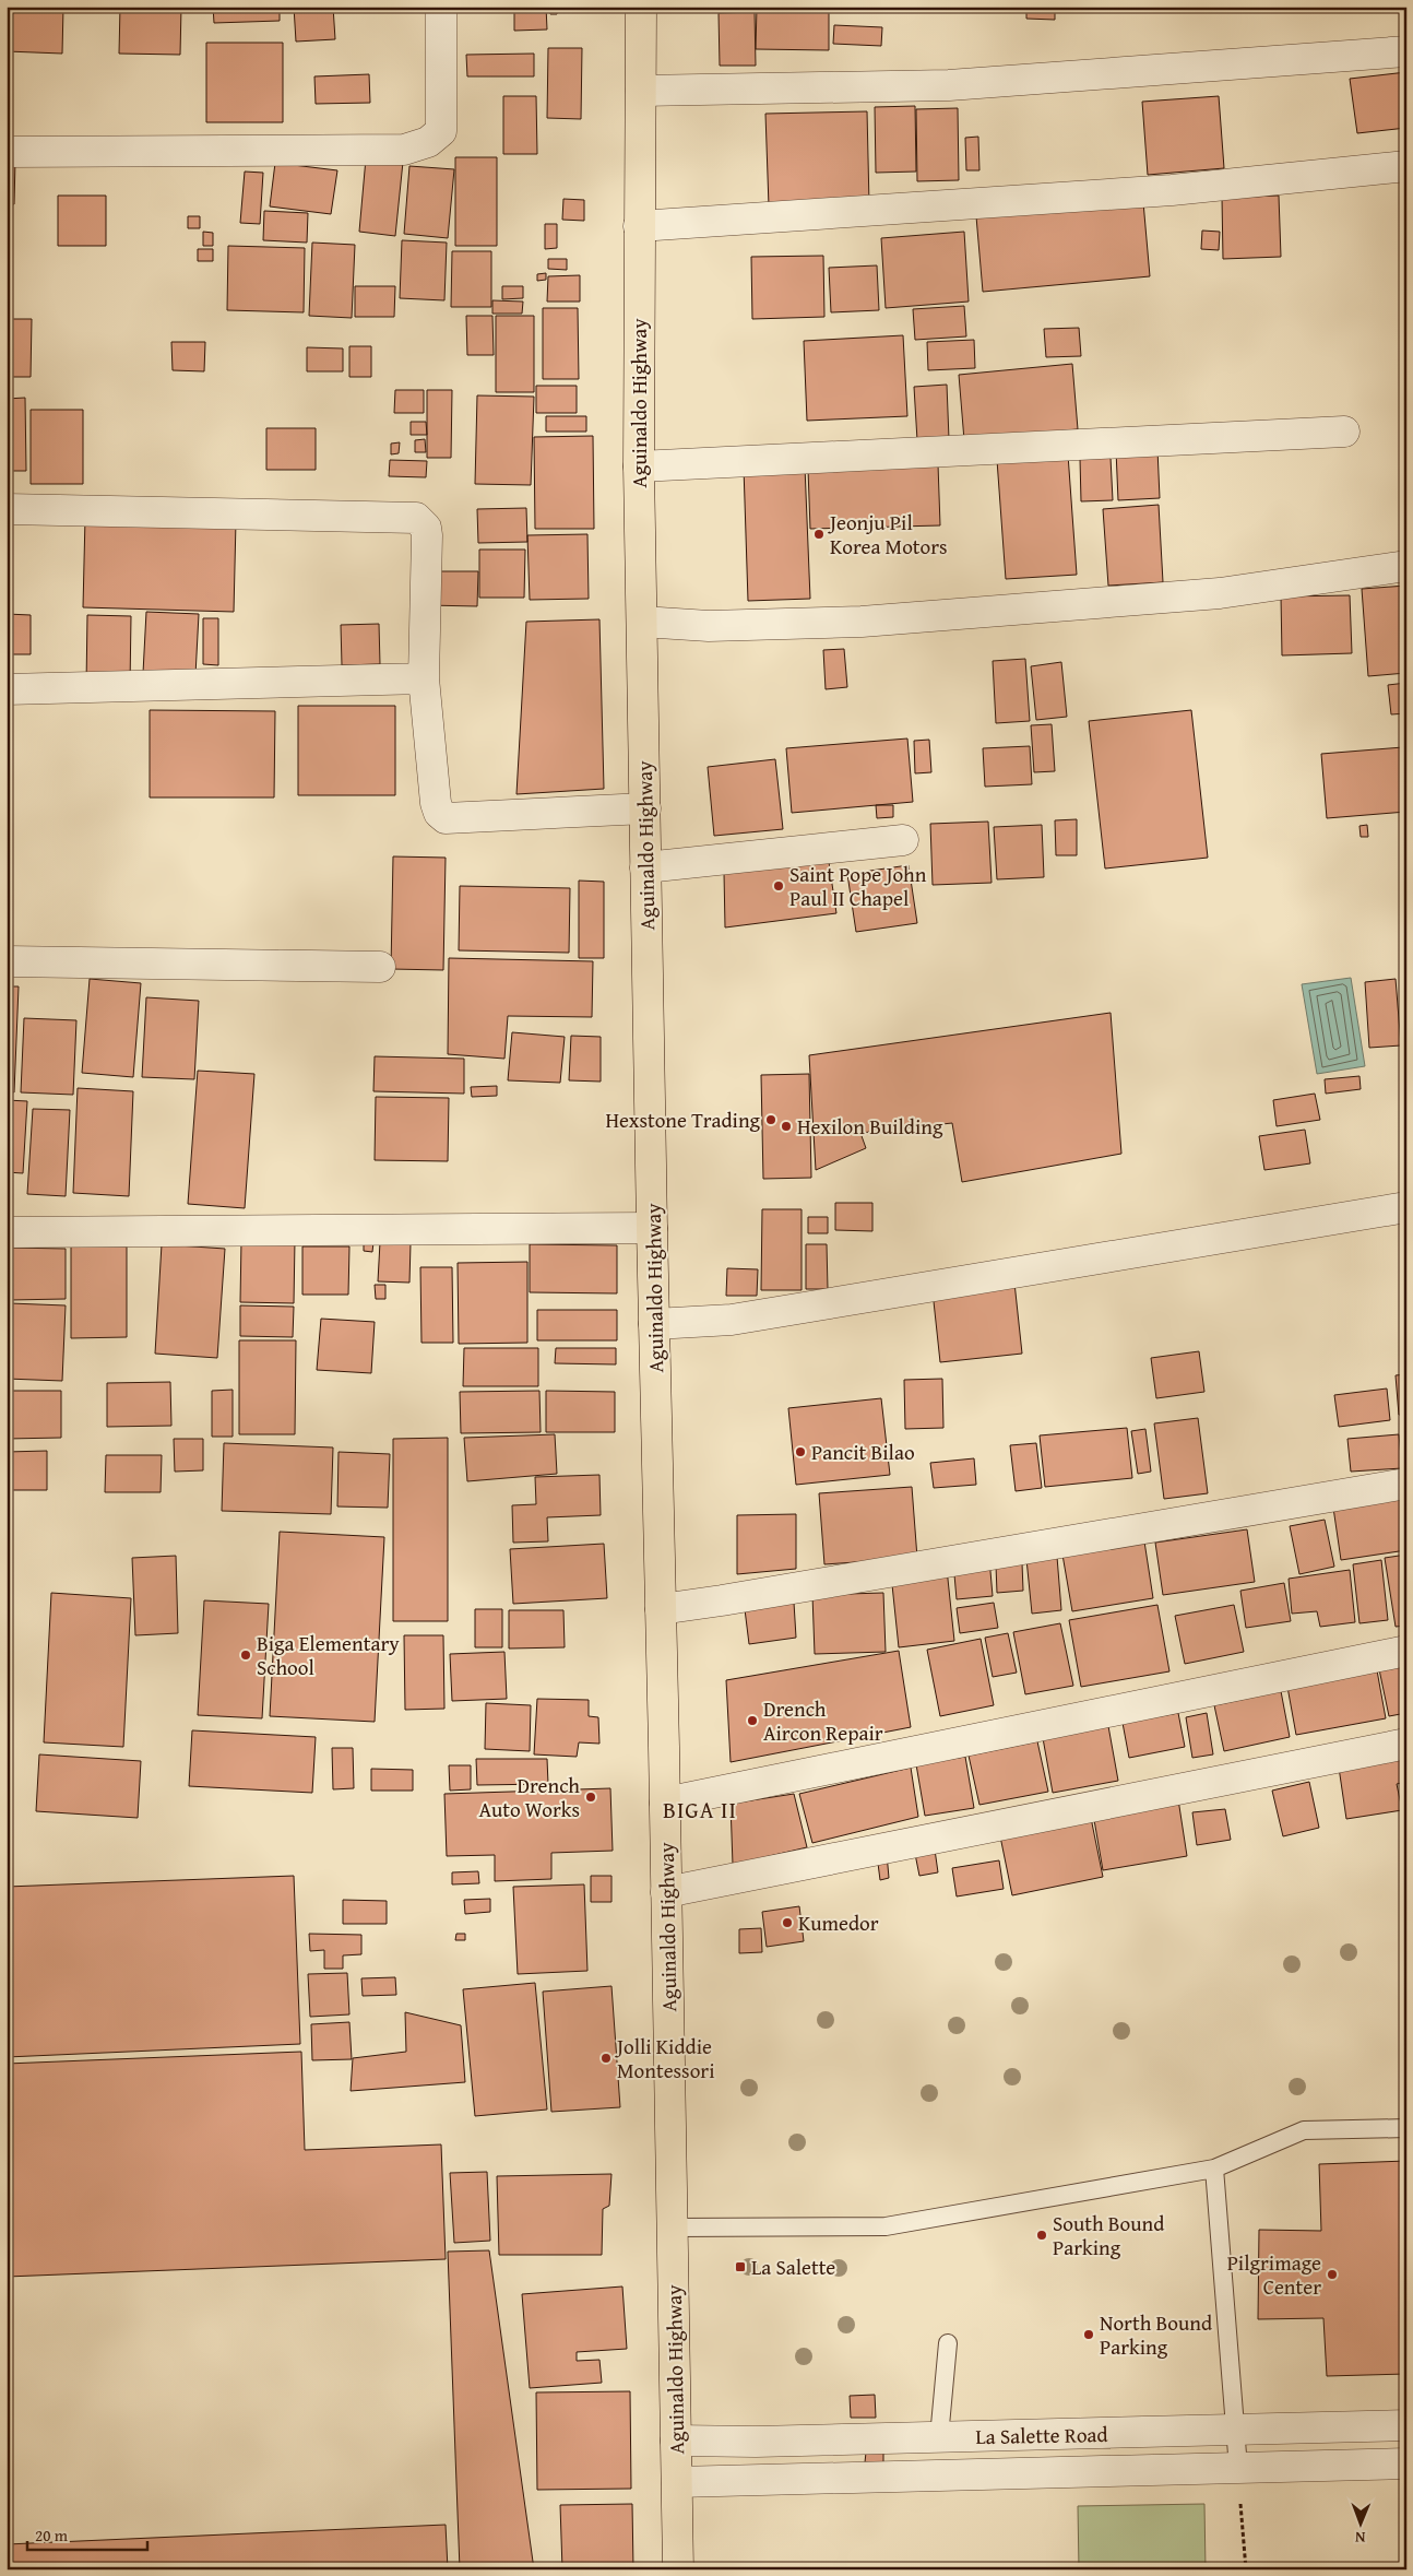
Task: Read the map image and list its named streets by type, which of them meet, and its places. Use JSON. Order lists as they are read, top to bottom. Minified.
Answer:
{"streets":{"main road":["Aguinaldo Highway"],"street":["La Salette Road"]},"crossings":[["Aguinaldo Highway","La Salette Road"]],"districts":["BIGA II"],"places":{"other":["Jeonju Pil Korea Motors","Saint Pope John Paul II Chapel","Hexstone Trading","Hexilon Building","Pancit Bilao","Biga Elementary School","Drench Aircon Repair","Drench Auto Works","Kumedor","Jolli Kiddie Montessori","South Bound Parking","Pilgrimage Center","North Bound Parking"],"transit":["La Salette"]},"scale_bar":"20 m","north":"bottom"}
